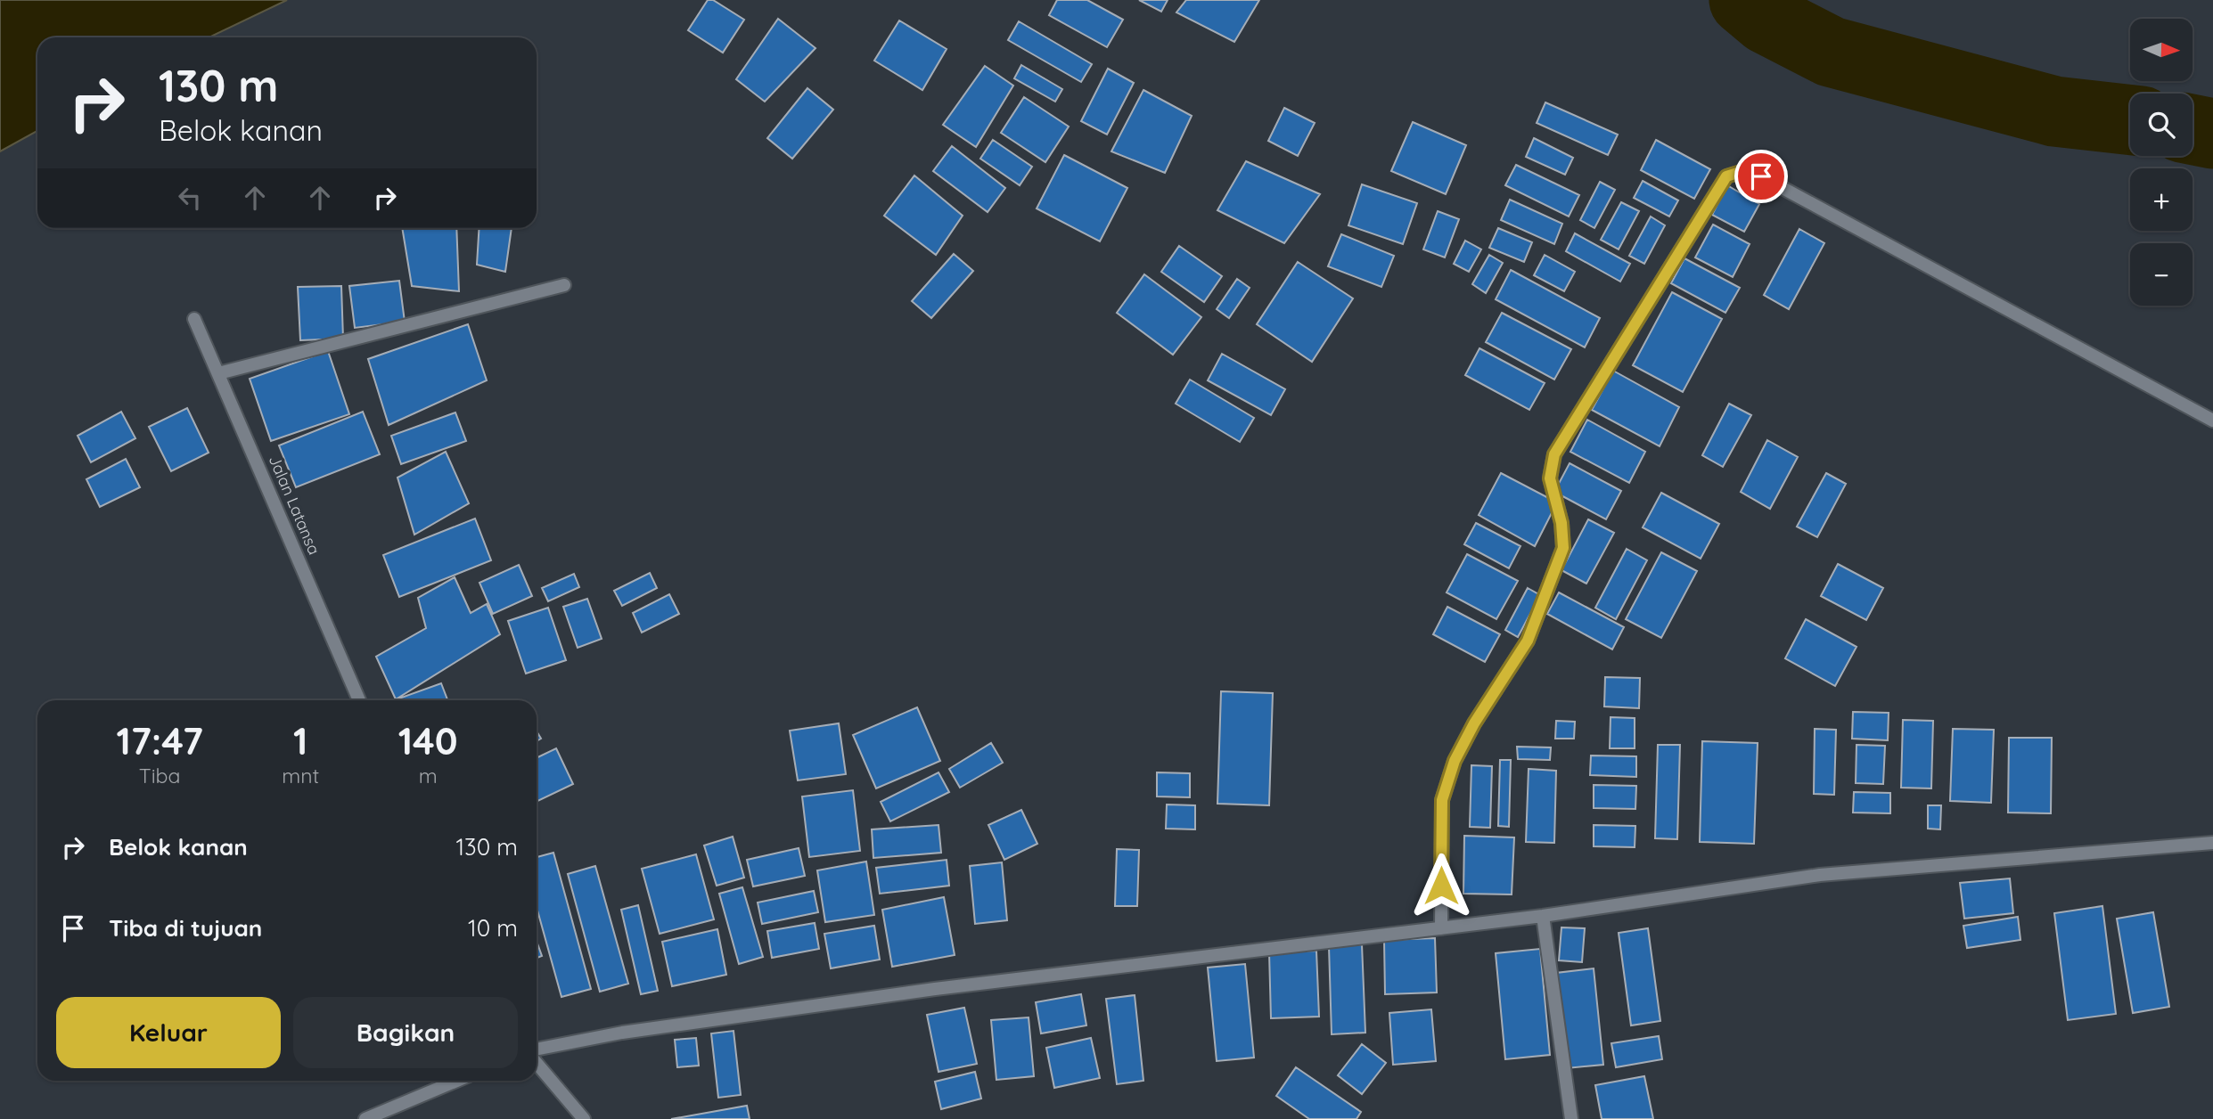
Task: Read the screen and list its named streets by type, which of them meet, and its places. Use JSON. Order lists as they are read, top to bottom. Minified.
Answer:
{"streets":{"street":["Jalan Latansa"]},"north":"right","page":{"map_buttons":["+","−"],"turn":["130 m","Belok kanan"],"eta":["17:47","Tiba","1","mnt","140","m"],"list":[{"name":"Belok kanan","value":"130 m"},{"name":"Tiba di tujuan","value":"10 m"}],"buttons":["Keluar","Bagikan"]}}
